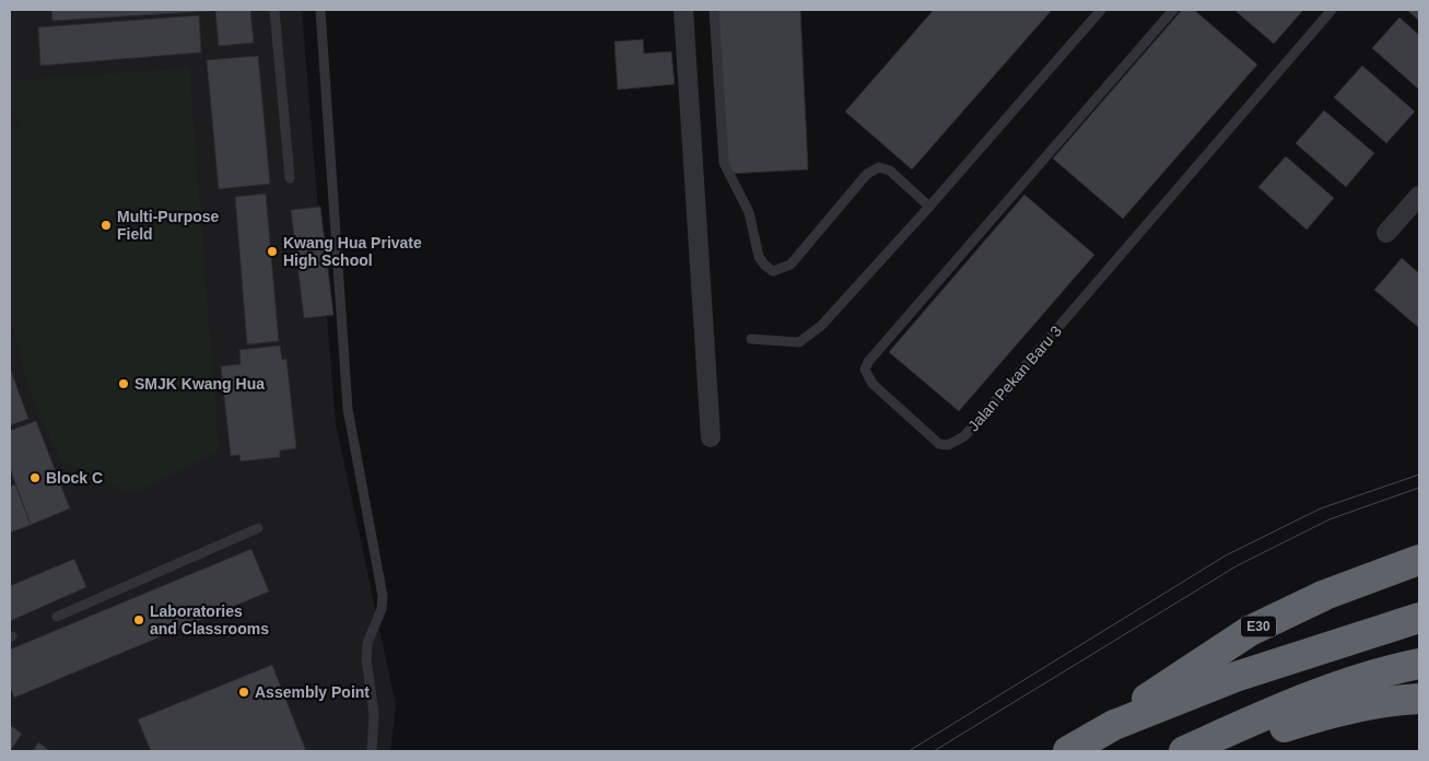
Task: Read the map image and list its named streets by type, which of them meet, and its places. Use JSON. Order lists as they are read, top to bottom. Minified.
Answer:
{"streets":{"highway":["E30"],"lane":["Jalan Pekan Baru 3"]},"places":["Multi-Purpose Field","Kwang Hua Private High School","SMJK Kwang Hua","Block C","Laboratories and Classrooms","Assembly Point"]}
